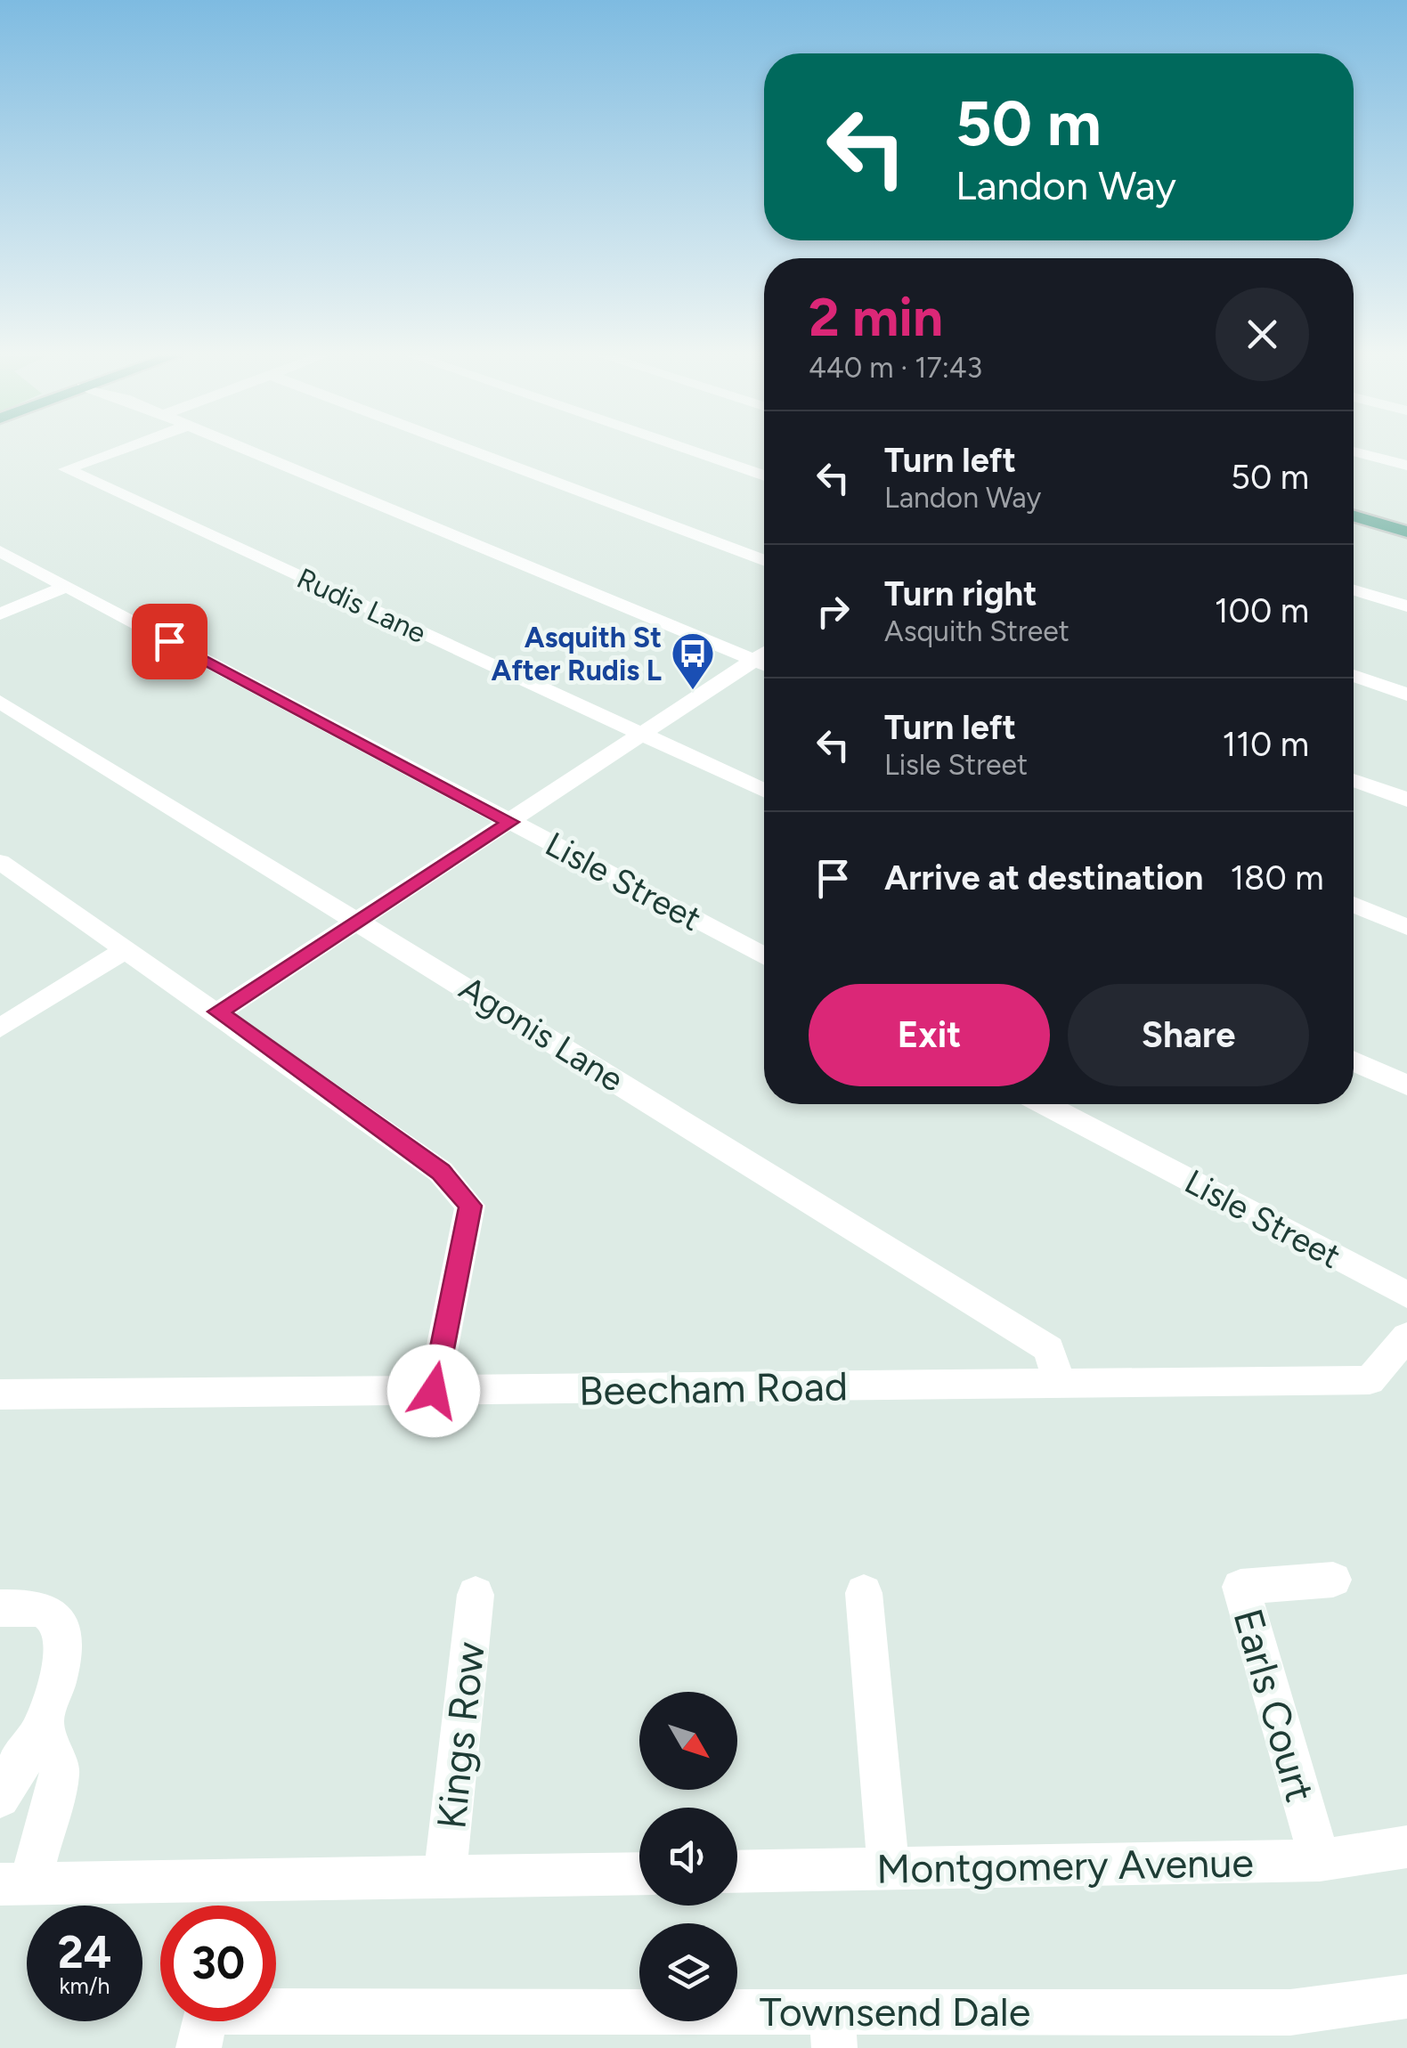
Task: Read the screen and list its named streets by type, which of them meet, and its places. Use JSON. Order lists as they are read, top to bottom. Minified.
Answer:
{"streets":{"street":["Rudis Lane","Lisle Street","Agonis Lane","Beecham Road","Earls Court","Kings Row","Montgomery Avenue","Townsend Dale"]},"crossings":[["Agonis Lane","Beecham Road"],["Earls Court","Montgomery Avenue"]],"places":{"bus stop":["Asquith St After Rudis L"]},"north":"bottom right","page":{"turn":["50 m","Landon Way"],"heading":["2 min","440 m · 17:43"],"list":[{"name":"Turn left","note":"Landon Way","value":"50 m"},{"name":"Turn right","note":"Asquith Street","value":"100 m"},{"name":"Turn left","note":"Lisle Street","value":"110 m"},{"name":"Arrive at destination","value":"180 m"}],"buttons":["Exit","Share"],"speed":"24 km/h","limit":"30"}}
